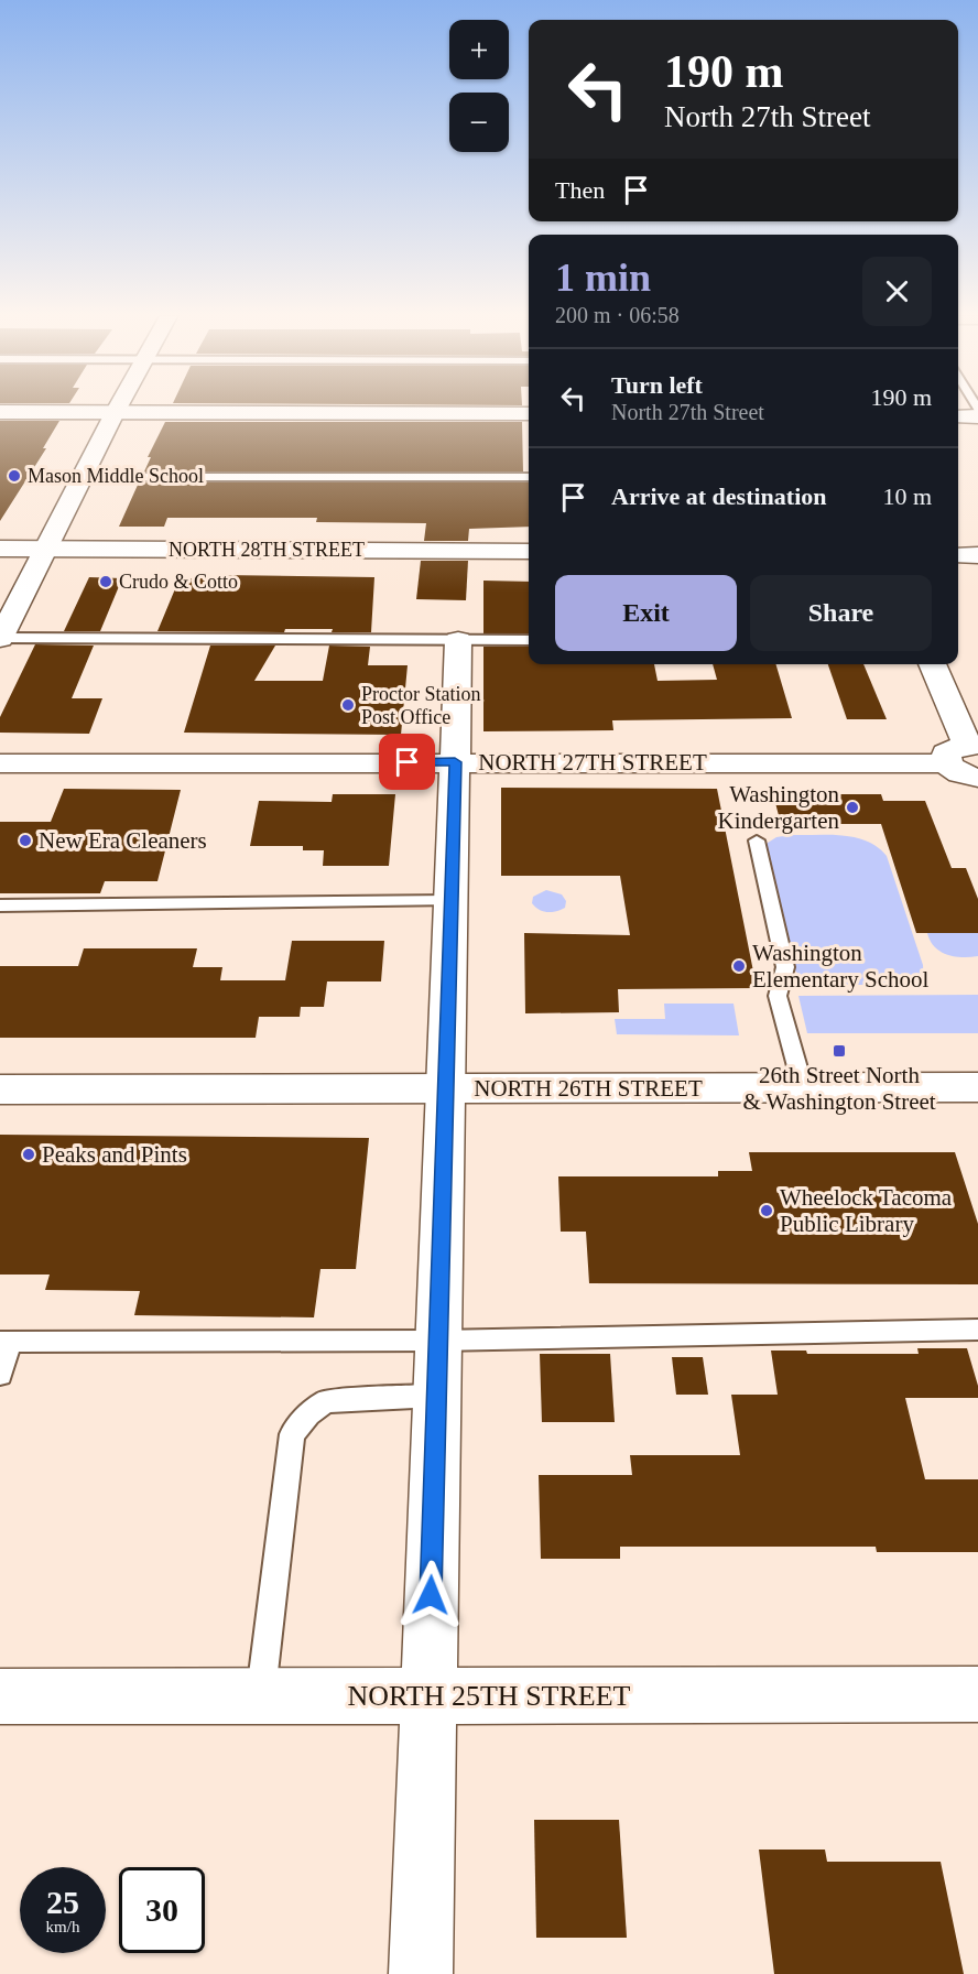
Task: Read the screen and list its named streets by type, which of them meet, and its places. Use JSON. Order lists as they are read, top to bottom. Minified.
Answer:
{"streets":{"street":["NORTH 28TH STREET","NORTH 27TH STREET","NORTH 26TH STREET","NORTH 25TH STREET"]},"places":{"other":["Mason Middle School","Crudo & Cotto","Proctor Station Post Office","Washington Kindergarten","New Era Cleaners","Washington Elementary School","Peaks and Pints","Wheelock Tacoma Public Library"],"transit":["26th Street North & Washington Street"]},"page":{"map_buttons":["+","−"],"turn":["190 m","North 27th Street"],"then":"Then","heading":["1 min","200 m · 06:58"],"list":[{"name":"Turn left","note":"North 27th Street","value":"190 m"},{"name":"Arrive at destination","value":"10 m"}],"buttons":["Exit","Share"],"speed":"25 km/h","limit":"30"}}
